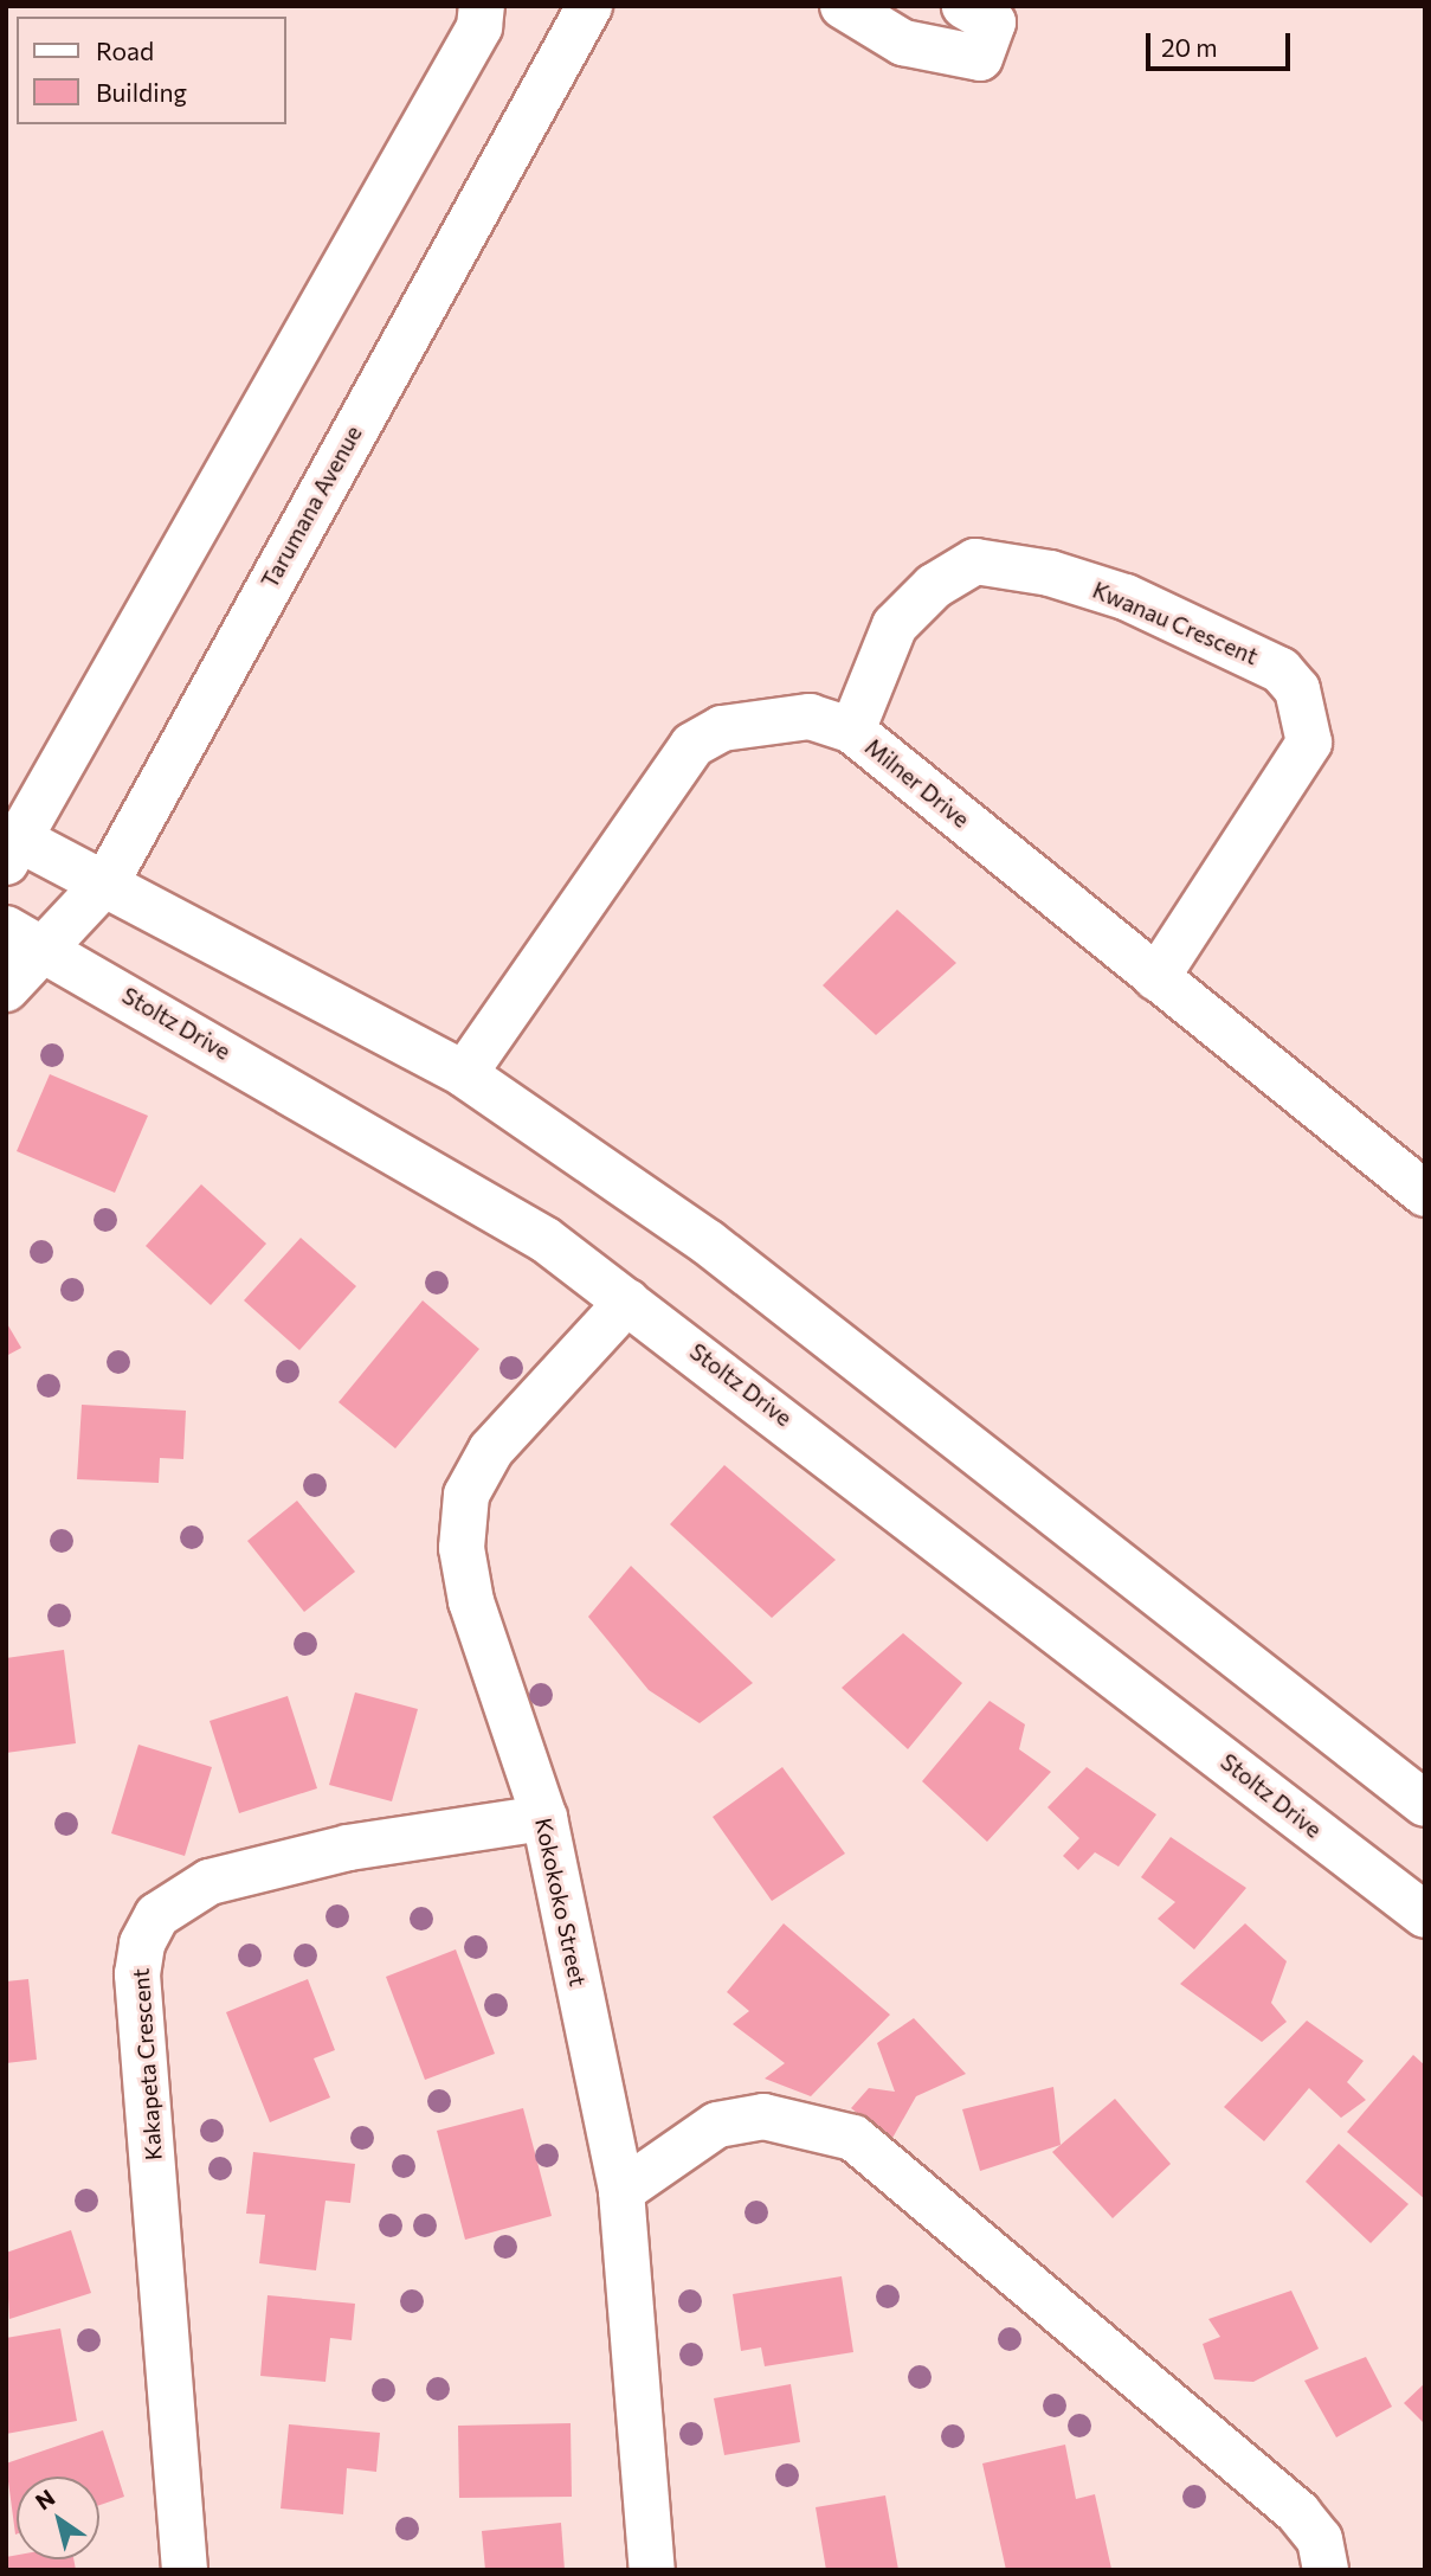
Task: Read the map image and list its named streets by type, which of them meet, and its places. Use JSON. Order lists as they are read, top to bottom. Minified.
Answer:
{"streets":{"street":["Tarumana Avenue","Kwanau Crescent","Milner Drive","Stoltz Drive","Kokokoko Street","Kakapeta Crescent"]},"crossings":[["Tarumana Avenue","Stoltz Drive"],["Kwanau Crescent","Milner Drive"],["Stoltz Drive","Kokokoko Street"],["Kokokoko Street","Kakapeta Crescent"]],"legend":["Road","Building"],"scale_bar":"20 m","north":"top left"}
